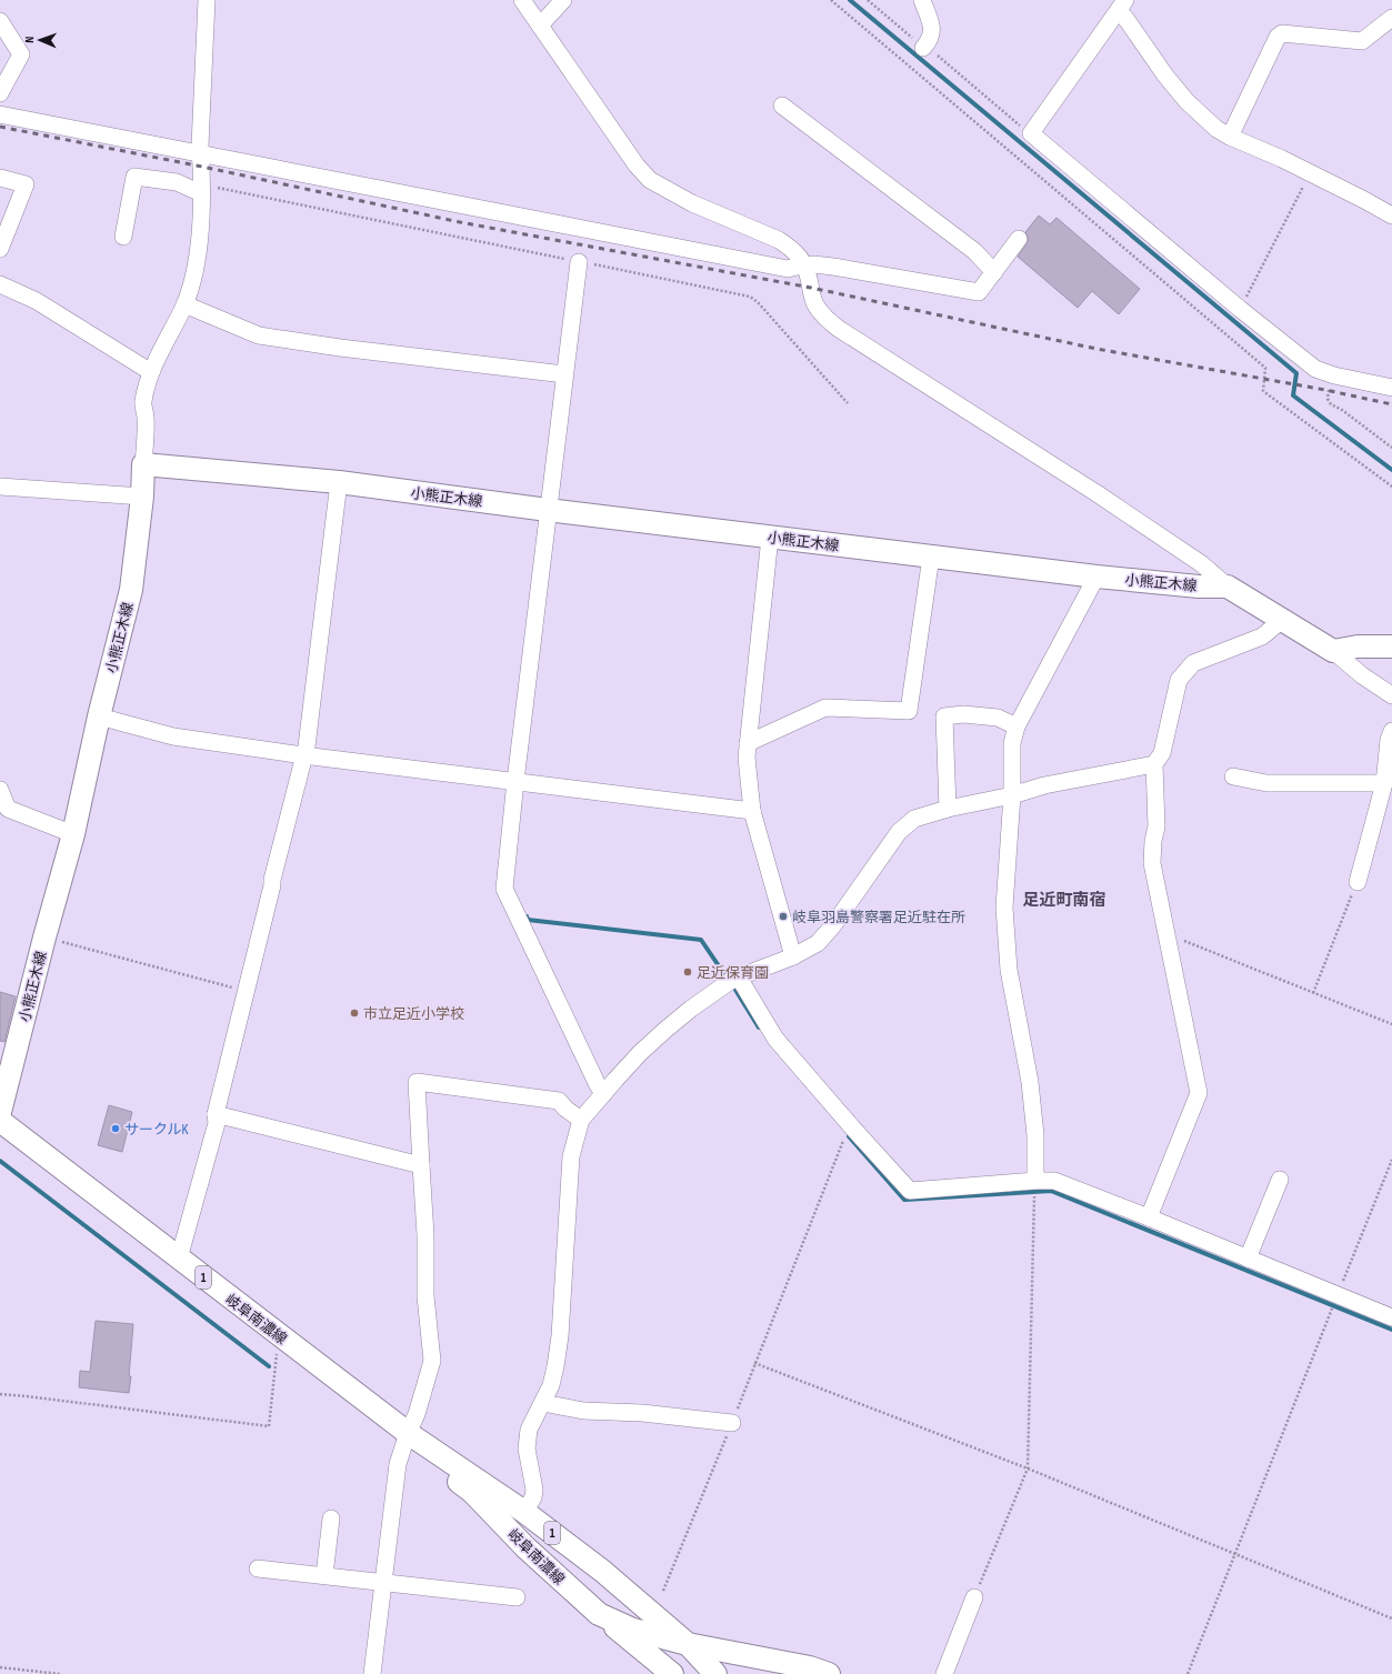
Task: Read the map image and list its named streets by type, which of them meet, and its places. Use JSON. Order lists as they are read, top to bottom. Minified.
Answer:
{"streets":{"main road":["小熊正木線","1","岐阜南濃線"]},"districts":["足近町南宿"],"places":["岐阜羽島警察署足近駐在所","足近保育園","市立足近小学校","サークルK"],"north":"left"}
